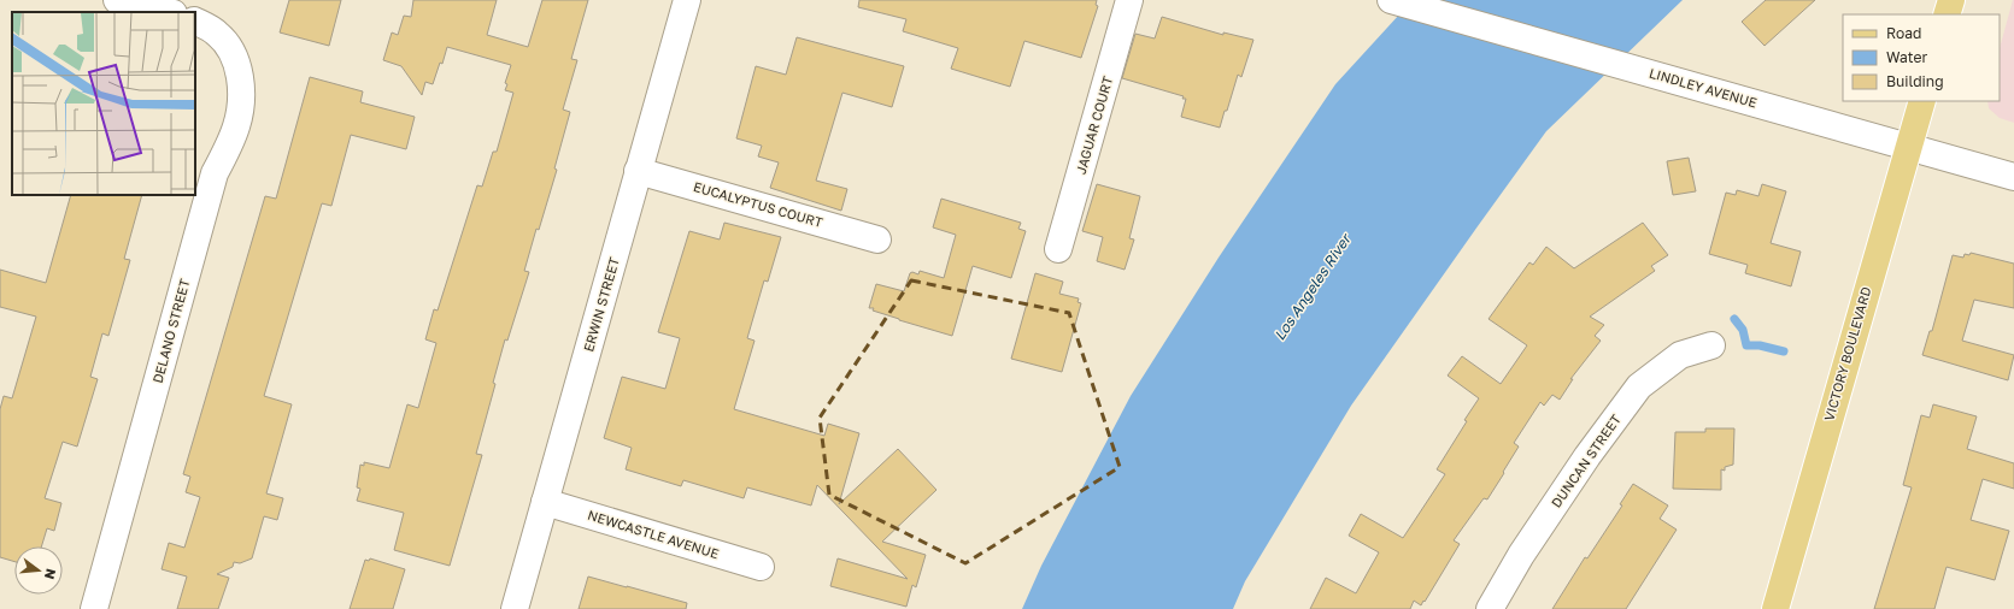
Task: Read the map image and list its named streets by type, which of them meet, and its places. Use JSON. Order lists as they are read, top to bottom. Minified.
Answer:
{"streets":{"main road":["VICTORY BOULEVARD"],"street":["LINDLEY AVENUE","JAGUAR COURT","EUCALYPTUS COURT","ERWIN STREET","DELANO STREET","DUNCAN STREET","NEWCASTLE AVENUE"]},"crossings":[["LINDLEY AVENUE","VICTORY BOULEVARD"],["EUCALYPTUS COURT","ERWIN STREET"],["ERWIN STREET","NEWCASTLE AVENUE"]],"water":["Los Angeles River"],"legend":["Road","Water","Building"],"north":"right"}
